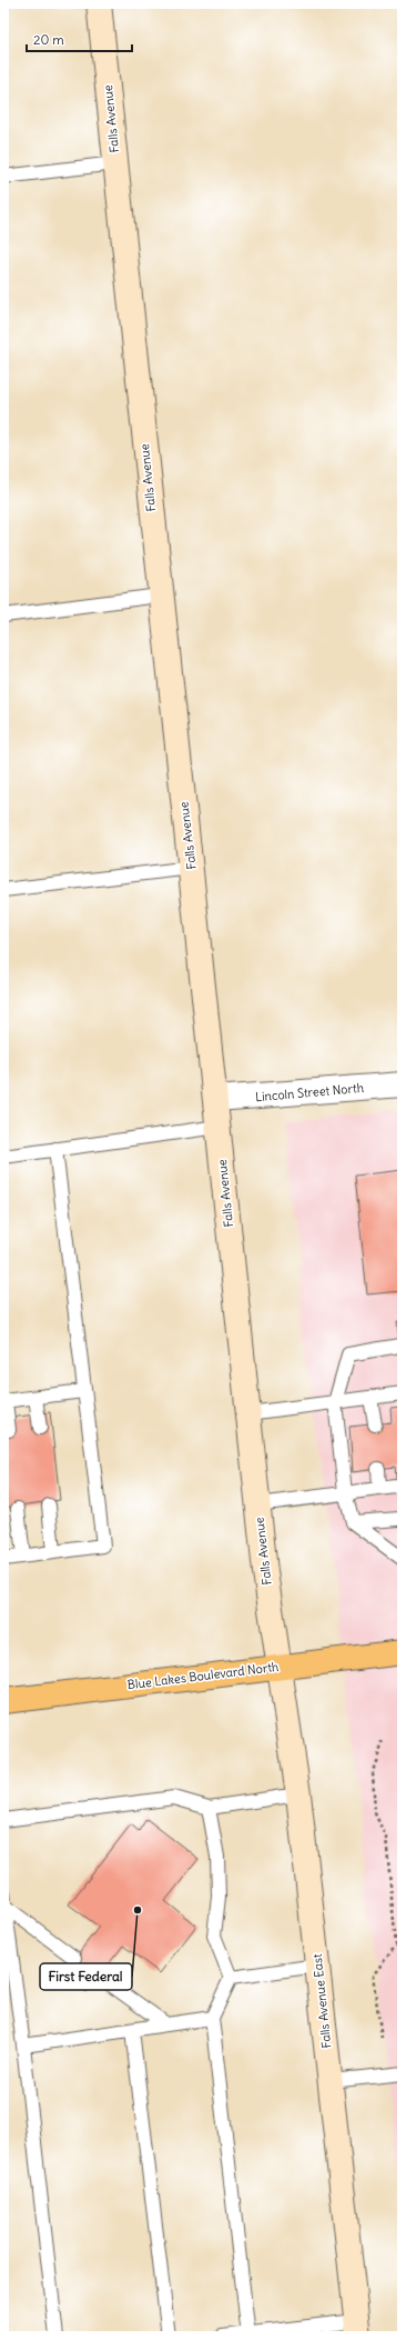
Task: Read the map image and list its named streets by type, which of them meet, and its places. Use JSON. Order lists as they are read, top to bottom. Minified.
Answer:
{"streets":{"main road":["Falls Avenue","Blue Lakes Boulevard North","Falls Avenue East"],"street":["Lincoln Street North"]},"crossings":[["Falls Avenue","Lincoln Street North"],["Falls Avenue","Blue Lakes Boulevard North"],["Falls Avenue","Falls Avenue East"],["Blue Lakes Boulevard North","Falls Avenue East"]],"places":["First Federal"],"scale_bar":"20 m"}
